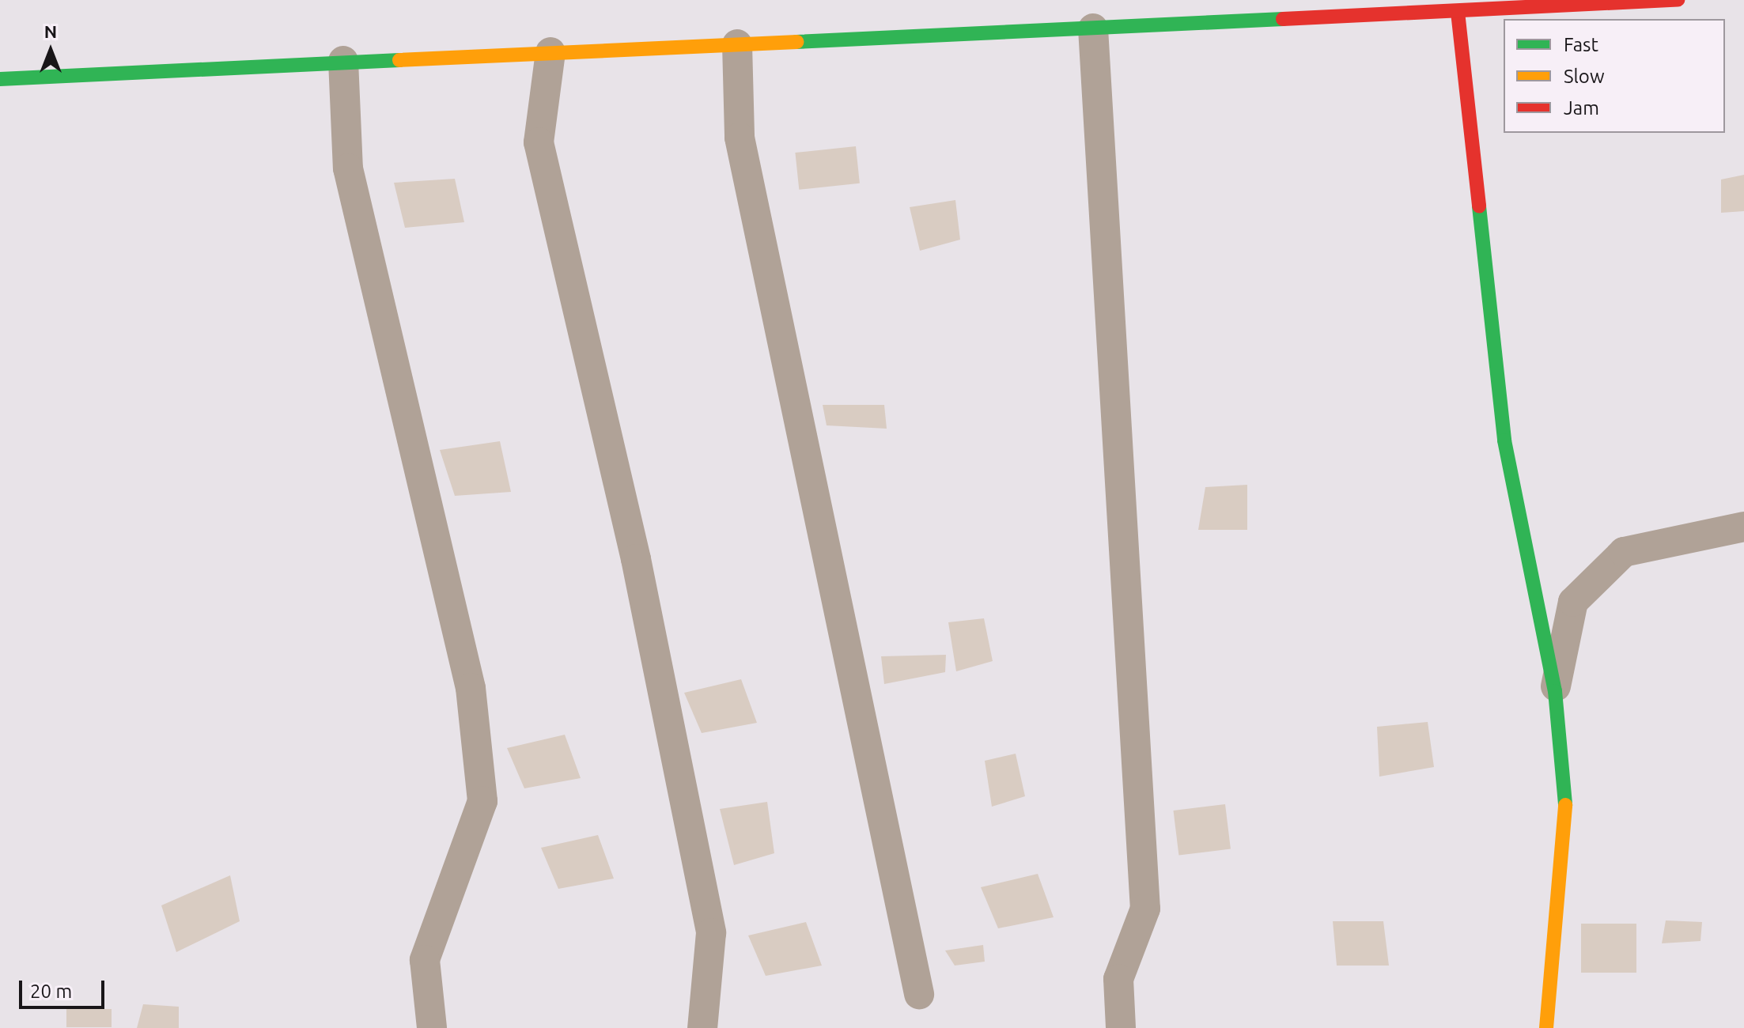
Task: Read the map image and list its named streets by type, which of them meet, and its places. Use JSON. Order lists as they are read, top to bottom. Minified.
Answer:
{"legend":["Fast","Slow","Jam"],"scale_bar":"20 m","north":"top"}
